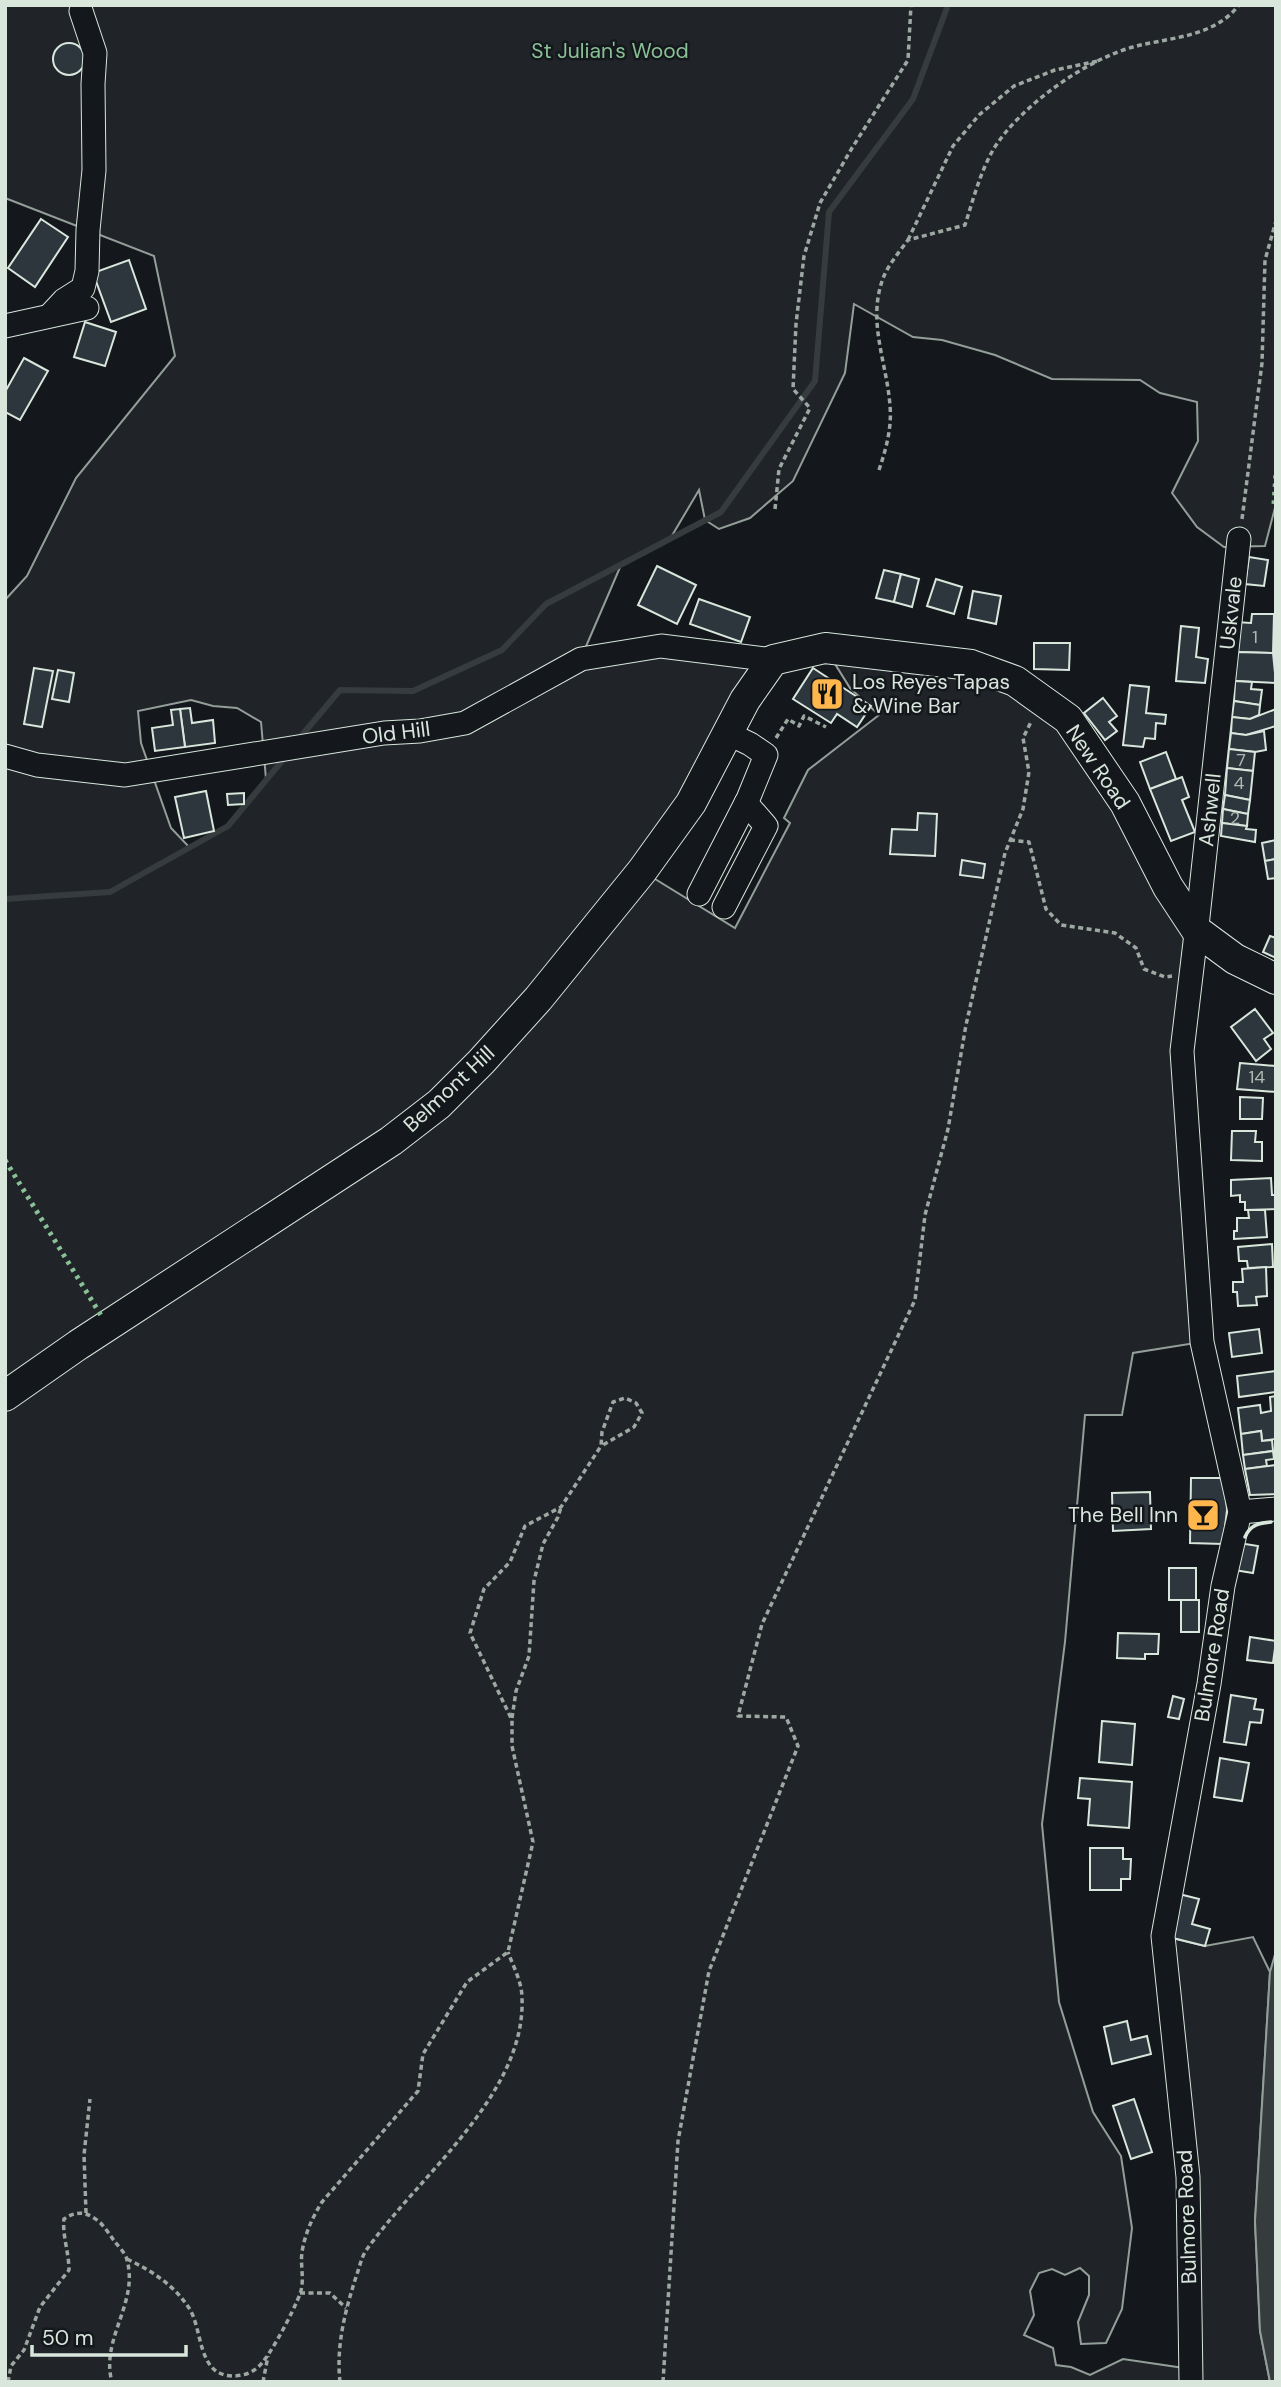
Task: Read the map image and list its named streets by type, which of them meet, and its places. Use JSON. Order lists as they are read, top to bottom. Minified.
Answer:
{"streets":{"main road":["New Road","Belmont Hill"],"street":["Uskvale","Old Hill","Ashwell","Bulmore Road"]},"crossings":[["Uskvale","Ashwell"],["Old Hill","New Road"],["Old Hill","Belmont Hill"],["New Road","Ashwell"],["New Road","Belmont Hill"],["New Road","Bulmore Road"],["Ashwell","Bulmore Road"]],"parks":["St Julian's Wood"],"places":{"restaurant":["Los Reyes Tapas & Wine Bar"],"bar":["The Bell Inn"]},"house_numbers":["1","7","4","2","14"],"scale_bar":"50 m"}
